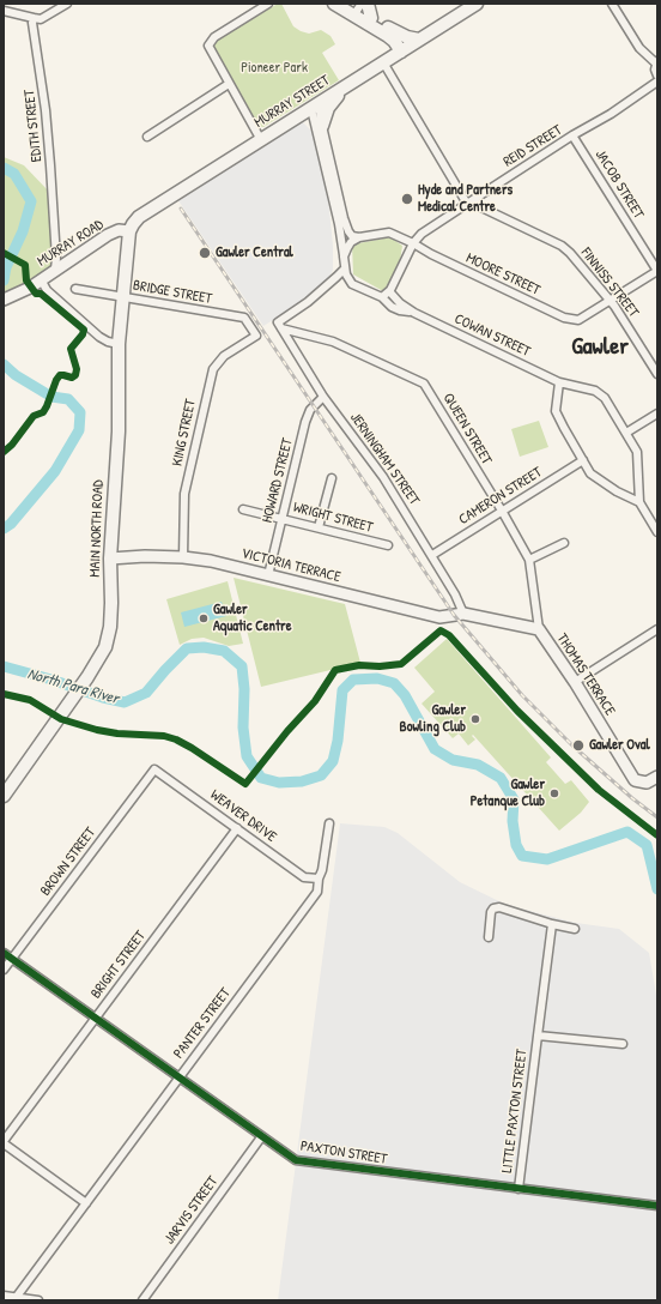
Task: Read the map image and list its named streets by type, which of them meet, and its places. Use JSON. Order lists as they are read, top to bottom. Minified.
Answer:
{"streets":{"main road":["MURRAY STREET","MAIN NORTH ROAD"],"street":["EDITH STREET","REID STREET","JACOB STREET","MURRAY ROAD","MOORE STREET","FINNISS STREET","BRIDGE STREET","COWAN STREET","QUEEN STREET","KING STREET","JERNINGHAM STREET","HOWARD STREET","CAMERON STREET","WRIGHT STREET","VICTORIA TERRACE","THOMAS TERRACE","WEAVER DRIVE","BROWN STREET","BRIGHT STREET","PANTER STREET","LITTLE PAXTON STREET","PAXTON STREET","JARVIS STREET"]},"crossings":[["MURRAY STREET","MURRAY ROAD"],["MURRAY STREET","FINNISS STREET"],["MURRAY STREET","MAIN NORTH ROAD"],["EDITH STREET","MURRAY ROAD"],["REID STREET","JACOB STREET"],["REID STREET","MOORE STREET"],["REID STREET","FINNISS STREET"],["REID STREET","COWAN STREET"],["MURRAY ROAD","MAIN NORTH ROAD"],["MOORE STREET","FINNISS STREET"],["MOORE STREET","COWAN STREET"],["BRIDGE STREET","KING STREET"],["BRIDGE STREET","MAIN NORTH ROAD"],["QUEEN STREET","JERNINGHAM STREET"],["QUEEN STREET","CAMERON STREET"],["QUEEN STREET","THOMAS TERRACE"],["KING STREET","VICTORIA TERRACE"],["JERNINGHAM STREET","HOWARD STREET"],["JERNINGHAM STREET","CAMERON STREET"],["JERNINGHAM STREET","VICTORIA TERRACE"],["JERNINGHAM STREET","THOMAS TERRACE"],["HOWARD STREET","WRIGHT STREET"],["HOWARD STREET","VICTORIA TERRACE"],["MAIN NORTH ROAD","VICTORIA TERRACE"],["VICTORIA TERRACE","THOMAS TERRACE"],["WEAVER DRIVE","BROWN STREET"],["WEAVER DRIVE","BRIGHT STREET"],["WEAVER DRIVE","PANTER STREET"],["BROWN STREET","PAXTON STREET"],["BRIGHT STREET","PAXTON STREET"],["PANTER STREET","PAXTON STREET"],["LITTLE PAXTON STREET","PAXTON STREET"],["PAXTON STREET","JARVIS STREET"]],"districts":["Gawler"],"water":["North Para River"],"parks":["Pioneer Park"],"places":["Hyde and Partners Medical Centre","Gawler Central","Gawler Aquatic Centre","Gawler Bowling Club","Gawler Oval","Gawler Petanque Club"]}
